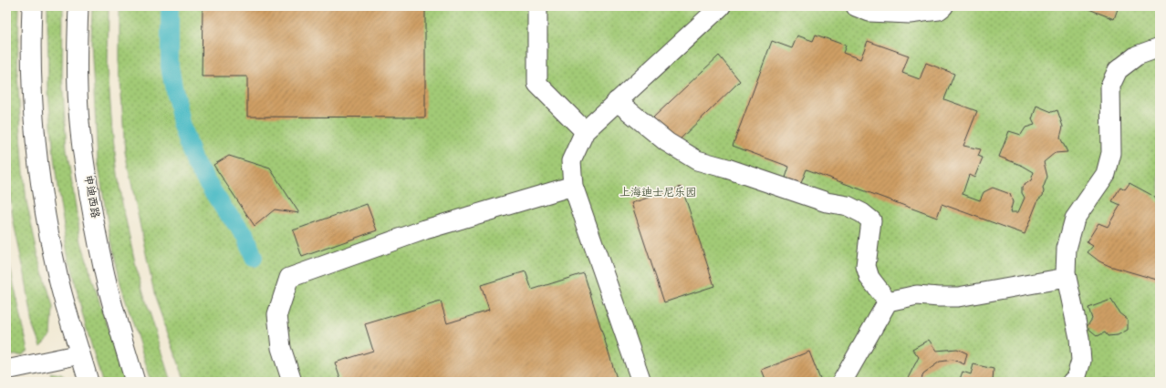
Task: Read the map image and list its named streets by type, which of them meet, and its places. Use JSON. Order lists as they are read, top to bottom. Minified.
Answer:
{"streets":{"street":["申迪西路"]},"parks":["上海迪士尼乐园"]}
